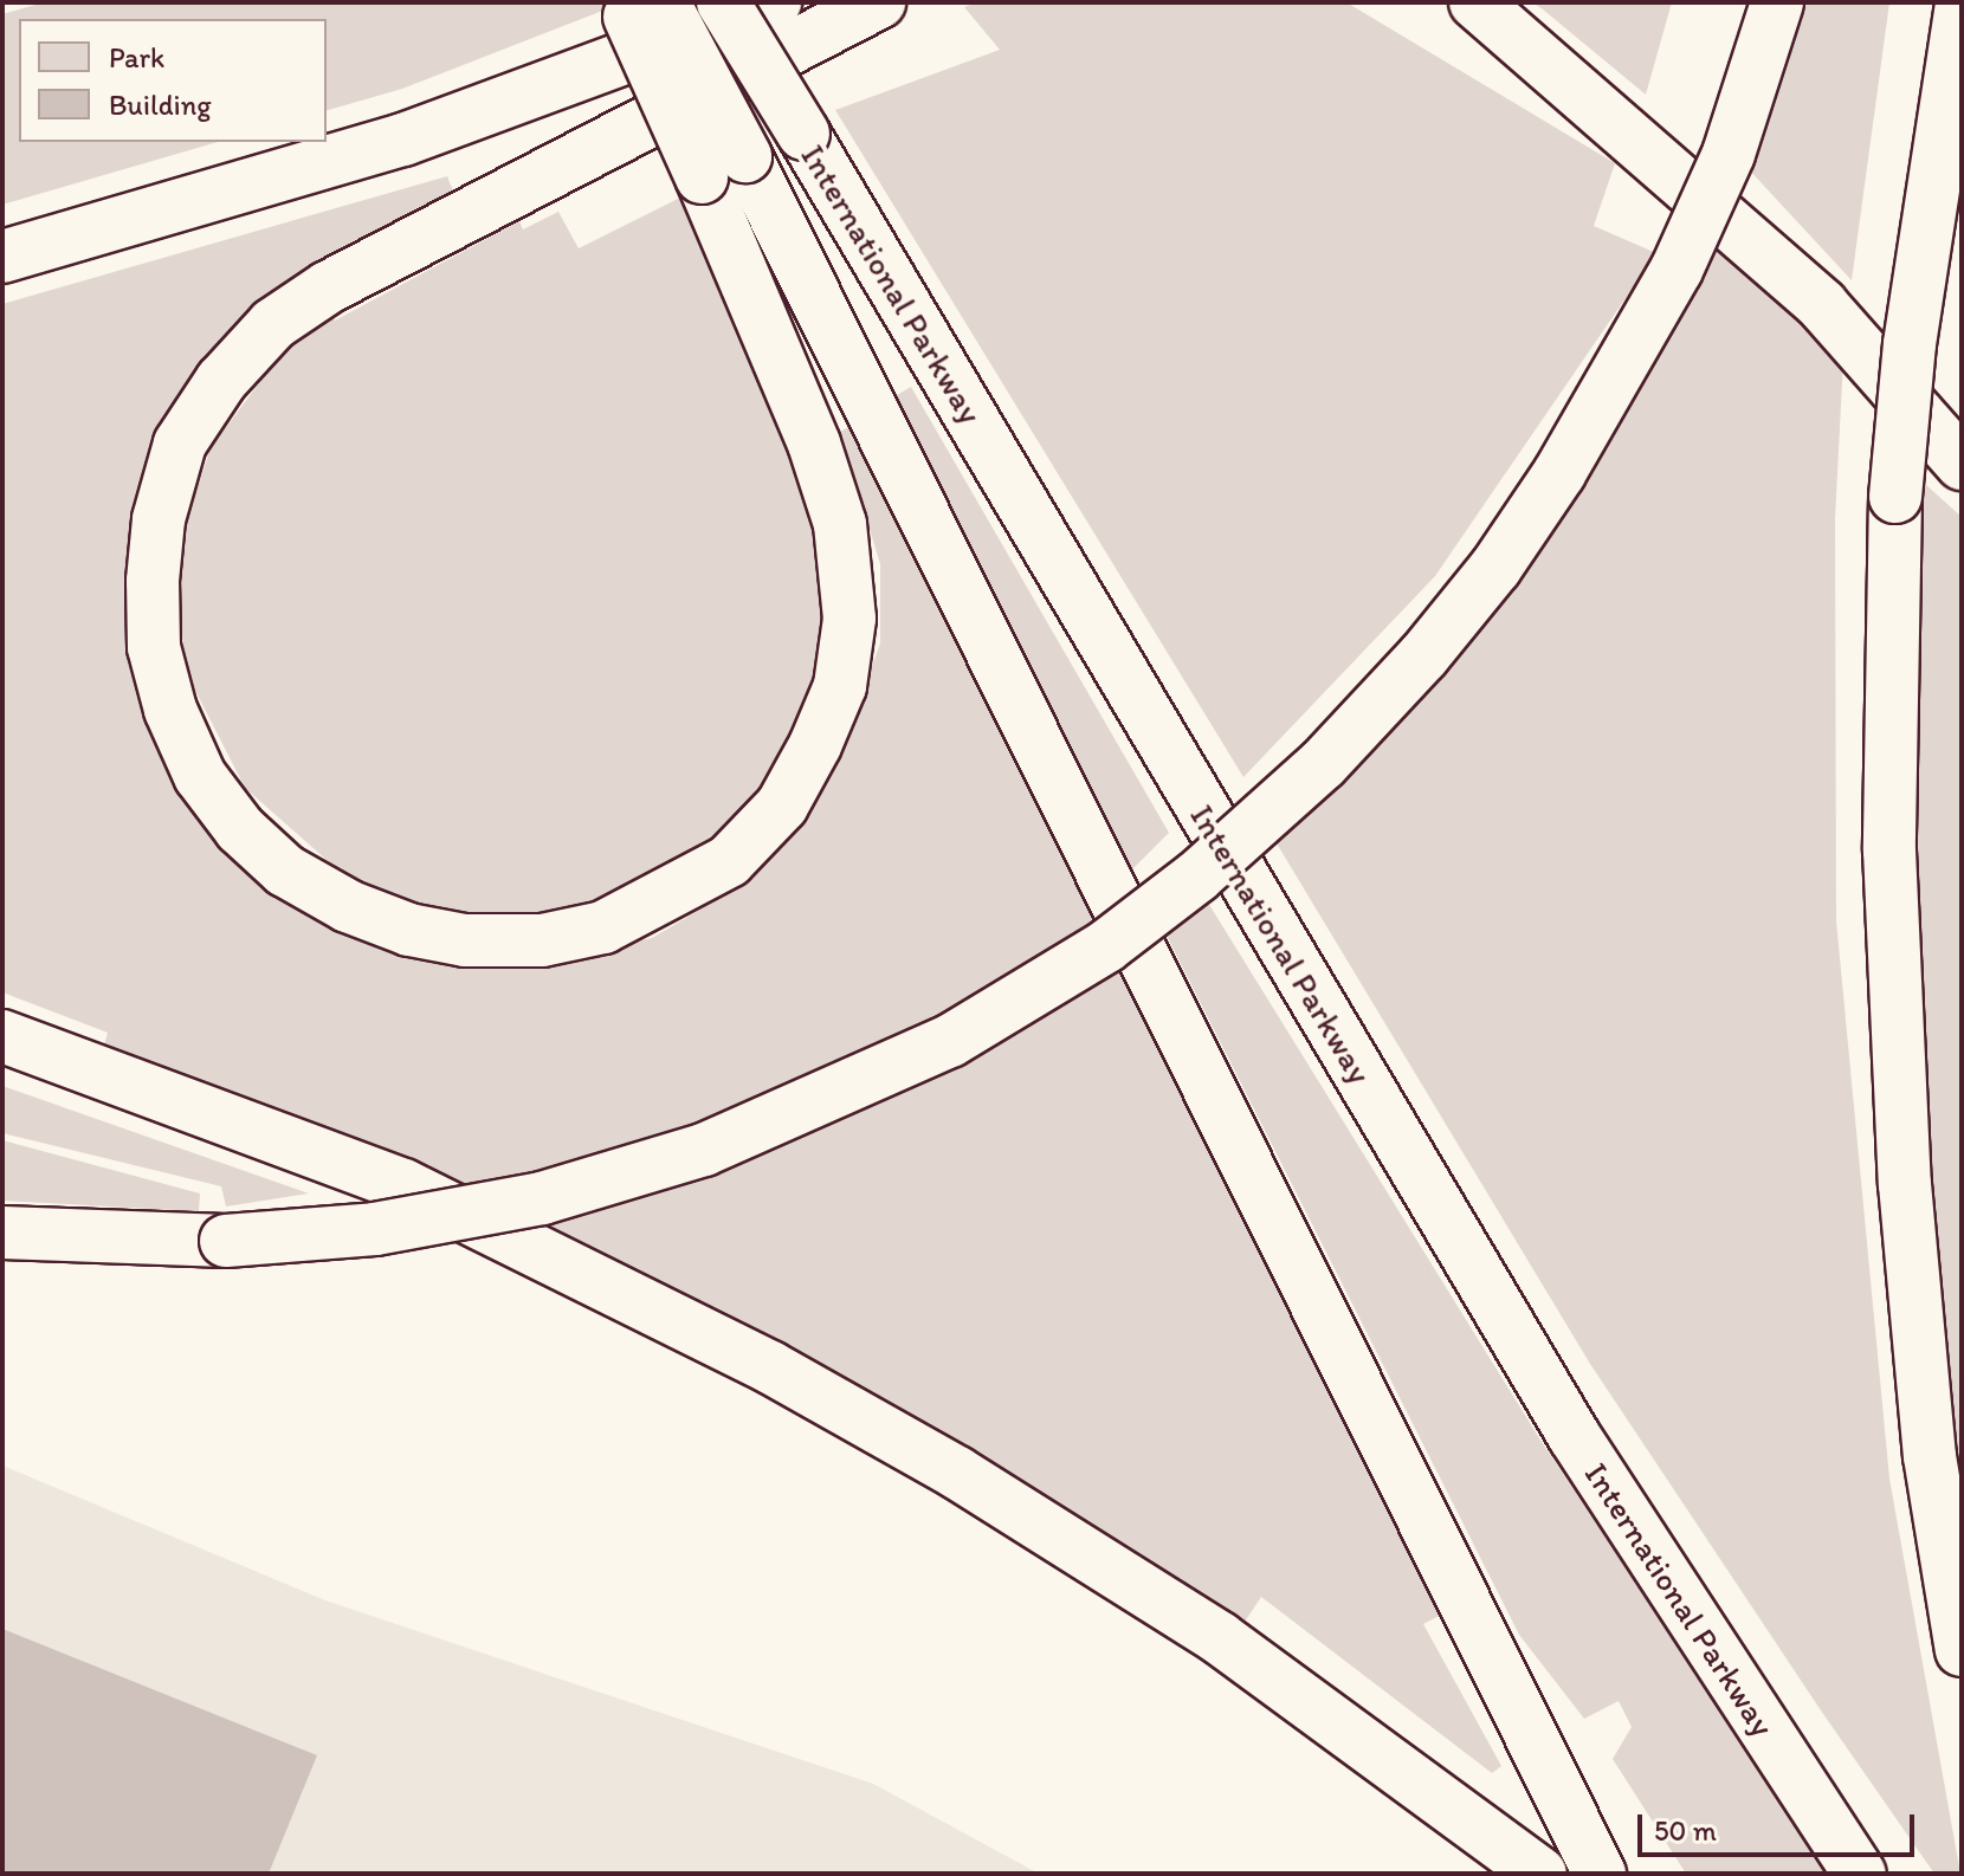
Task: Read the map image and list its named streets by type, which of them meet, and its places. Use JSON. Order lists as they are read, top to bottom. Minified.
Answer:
{"streets":{"highway":["International Parkway"]},"legend":["Park","Building"],"scale_bar":"50 m"}
